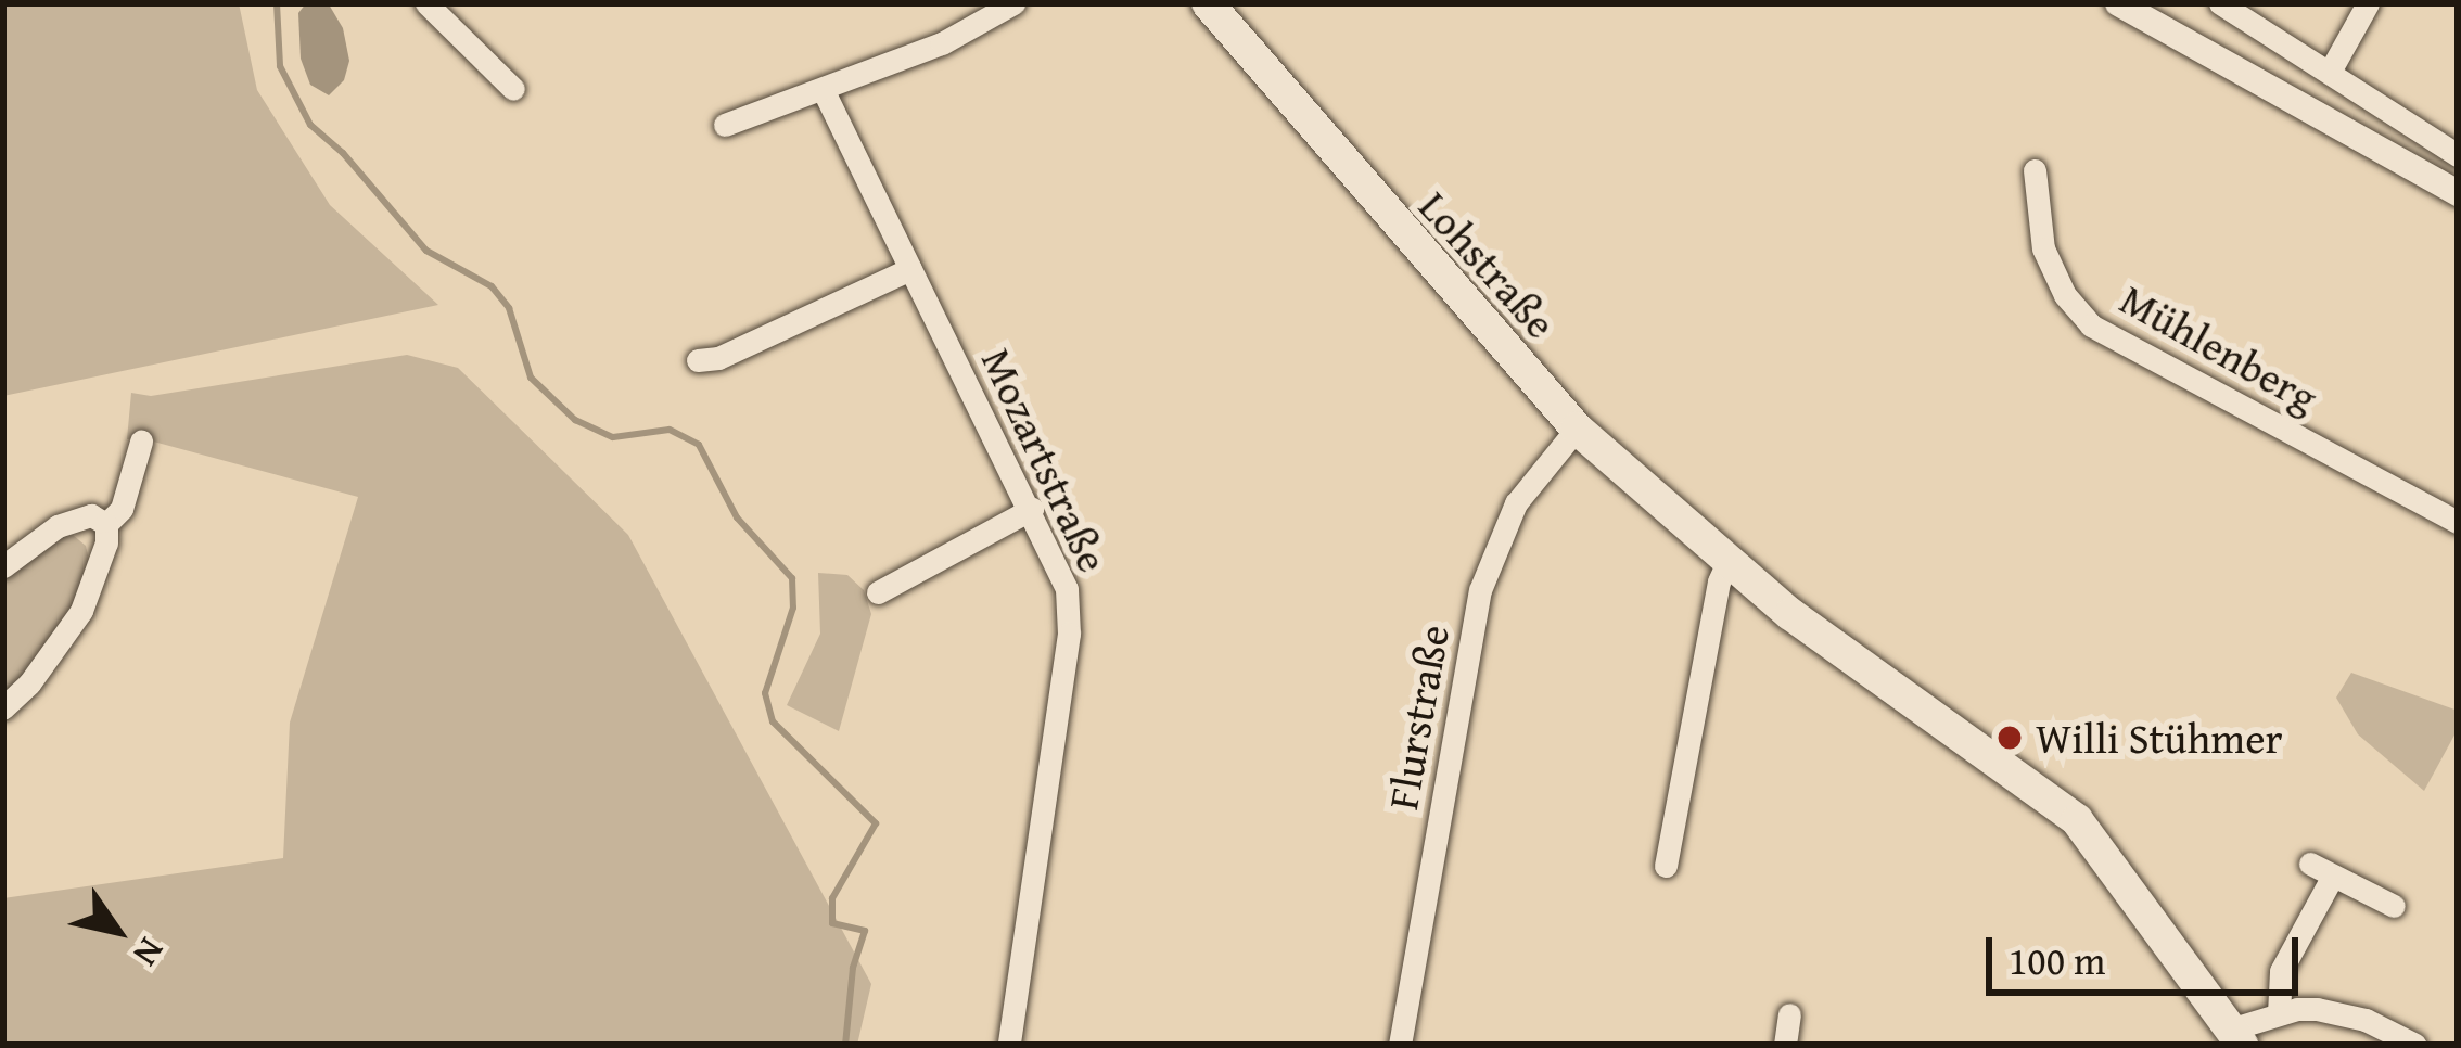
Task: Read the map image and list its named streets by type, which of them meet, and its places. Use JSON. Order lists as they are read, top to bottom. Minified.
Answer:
{"streets":{"main road":["Lohstraße"],"street":["Mühlenberg","Mozartstraße","Flurstraße"]},"crossings":[["Lohstraße","Flurstraße"]],"places":["Willi Stühmer"],"scale_bar":"100 m","north":"bottom right"}
